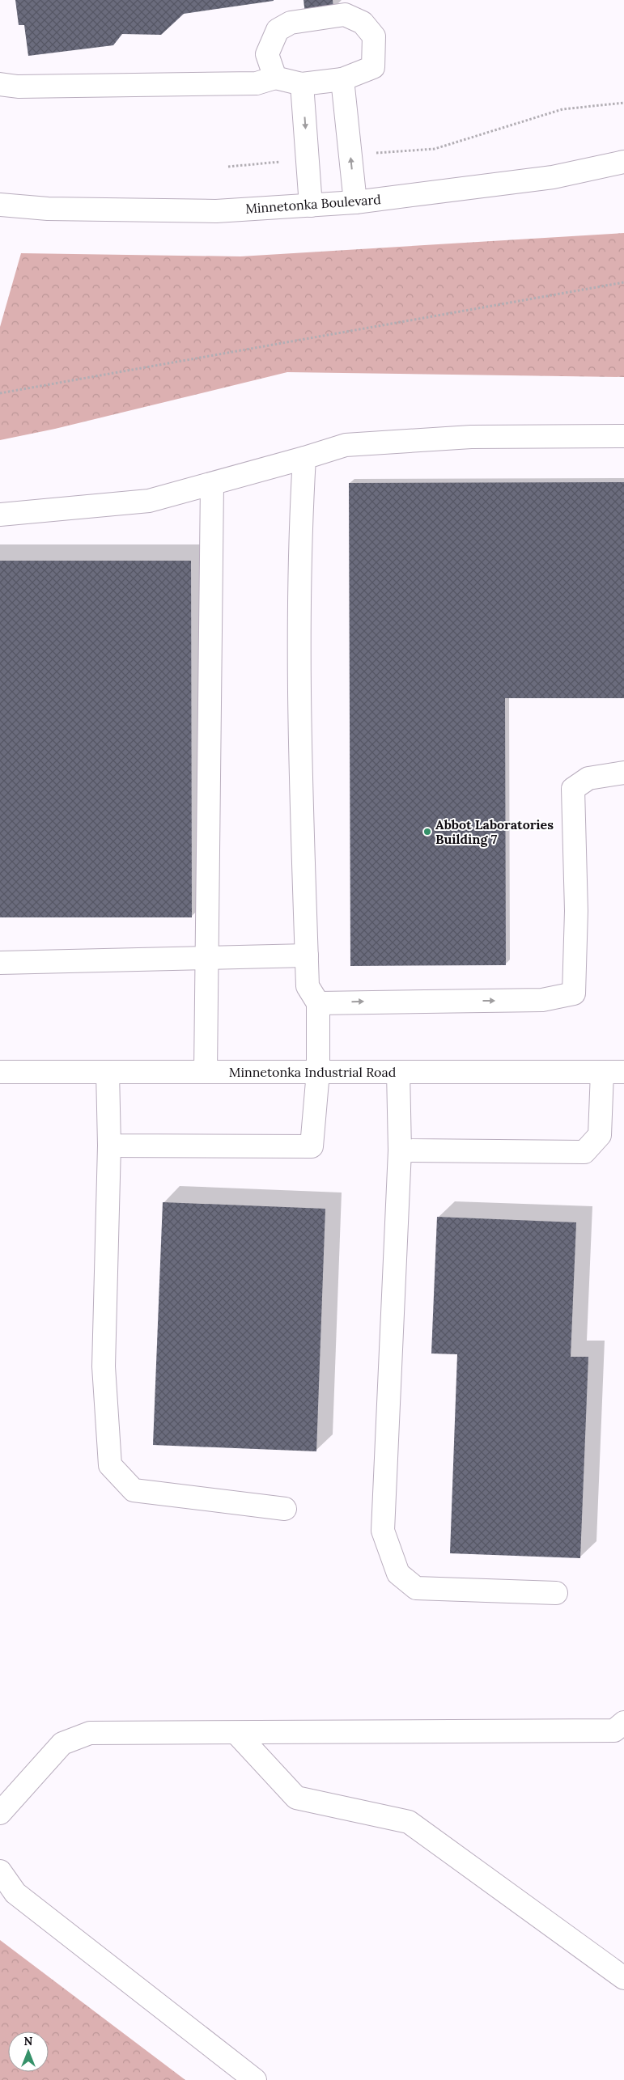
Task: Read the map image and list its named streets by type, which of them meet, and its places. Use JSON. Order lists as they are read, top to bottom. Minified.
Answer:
{"streets":{"street":["Minnetonka Boulevard","Minnetonka Industrial Road"]},"places":["Abbot Laboratories Building 7"],"north":"top"}
